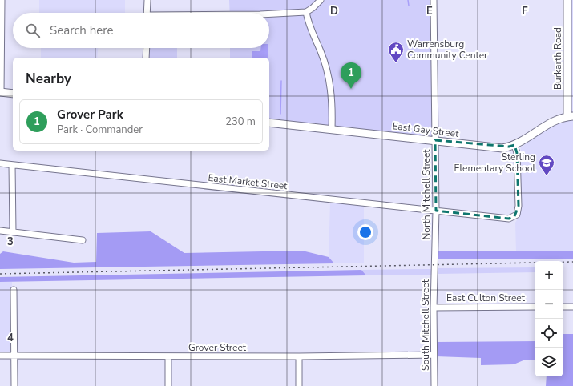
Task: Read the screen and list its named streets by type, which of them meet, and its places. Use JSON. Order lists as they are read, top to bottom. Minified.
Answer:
{"streets":{"main road":["Burkarth Road","East Gay Street"],"street":["East Market Street","North Mitchell Street","East Culton Street","South Mitchell Street","Grover Street"]},"crossings":[["Burkarth Road","East Gay Street"],["East Gay Street","East Market Street"],["East Gay Street","North Mitchell Street"],["East Market Street","North Mitchell Street"],["North Mitchell Street","South Mitchell Street"],["East Culton Street","South Mitchell Street"],["South Mitchell Street","Grover Street"]],"places":{"public building":["Warrensburg Community Center"],"school or university":["Sterling Elementary School"]},"page":{"search":"Search here","heading":"Nearby","pins":"1","list":[{"mark":"1","name":"Grover Park","note":"Park · Commander","value":"230 m"}],"map_buttons":["+","−"]},"grid":{"columns":["D","E","F"],"rows":["3","4"]}}
